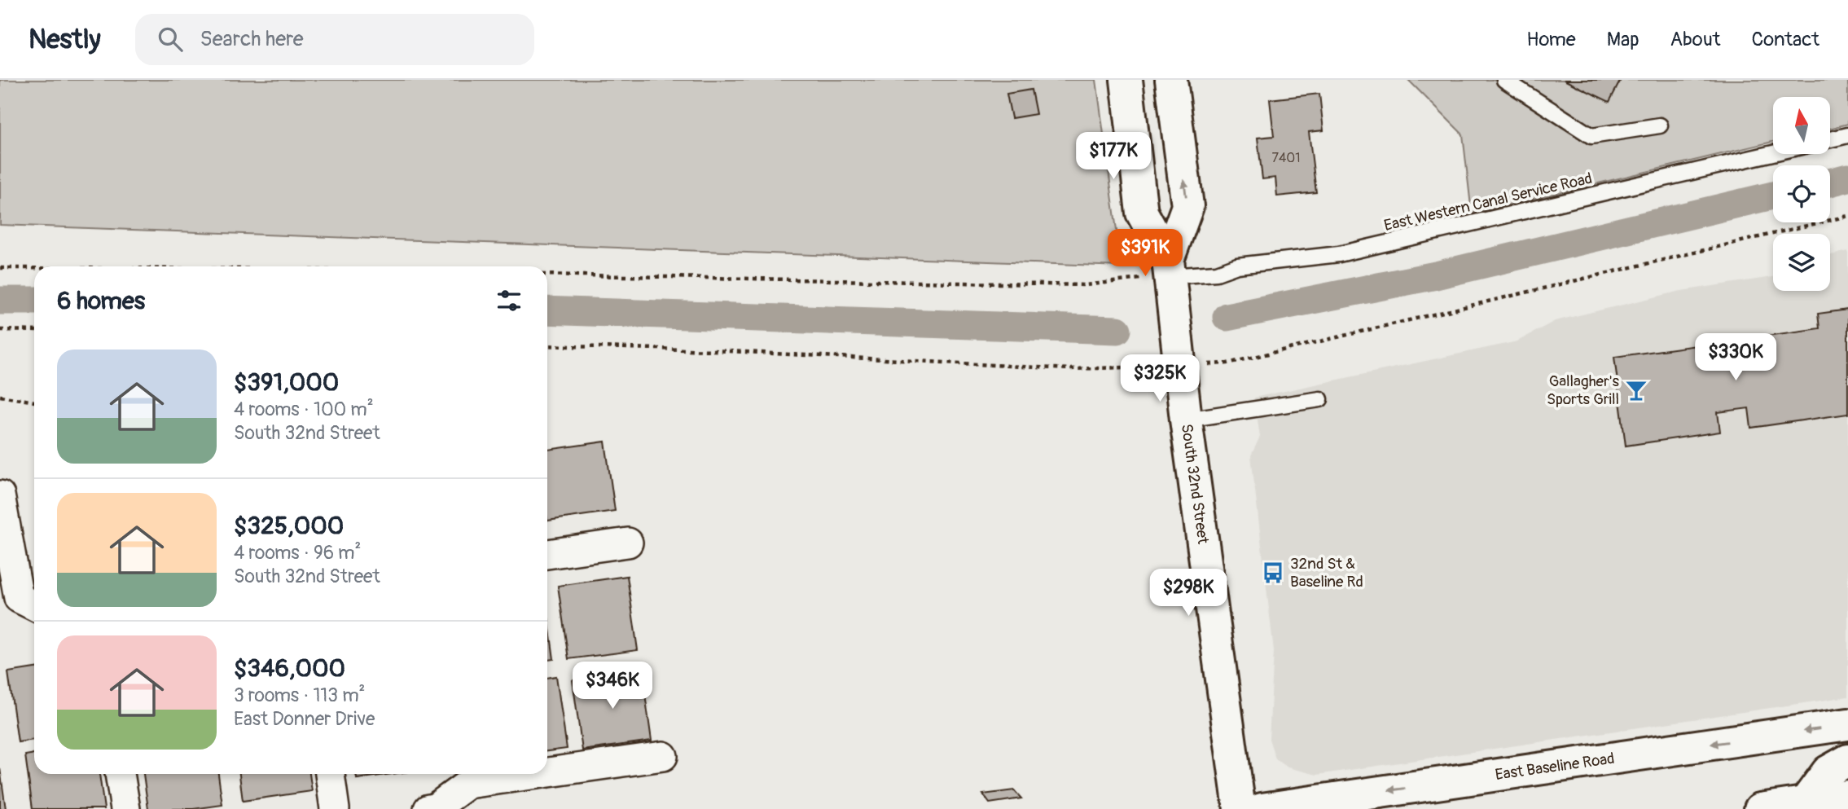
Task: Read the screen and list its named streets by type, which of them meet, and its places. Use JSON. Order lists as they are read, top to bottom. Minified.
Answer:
{"streets":{"main road":["South 32nd Street","East Baseline Road"],"lane":["East Western Canal Service Road"]},"crossings":[["East Western Canal Service Road","South 32nd Street"]],"one_way":["East Baseline Road"],"places":{"bar":["Gallagher's Sports Grill"],"bus stop":["32nd St & Baseline Rd"]},"house_numbers":["7401"],"north":"top","page":{"header":"Nestly","search":"Search here","nav":["Home","Map","About","Contact"],"price":["$177K","$391K","$330K","$325K","$298K","$346K"],"heading":"6 homes","list":[{"name":"$391,000","note":"4 rooms · 100 m² · South 32nd Street"},{"name":"$325,000","note":"4 rooms · 96 m² · South 32nd Street"},{"name":"$346,000","note":"3 rooms · 113 m² · East Donner Drive"}]}}
